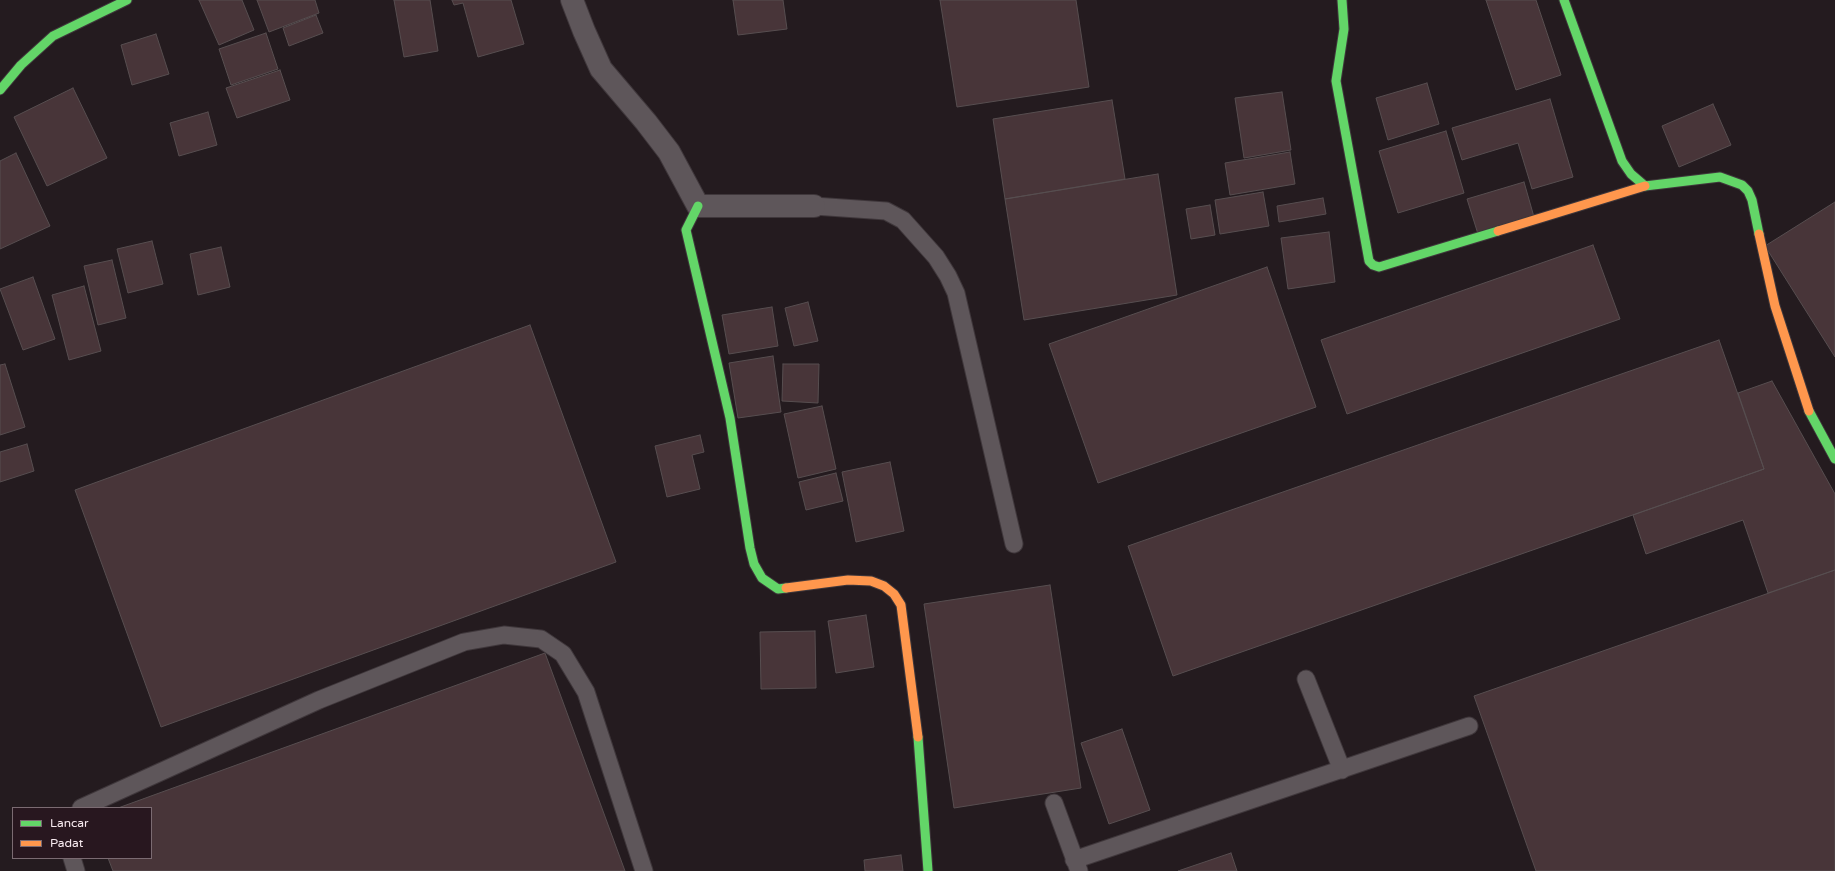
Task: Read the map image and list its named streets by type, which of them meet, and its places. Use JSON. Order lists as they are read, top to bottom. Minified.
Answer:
{"legend":["Lancar","Padat"]}
